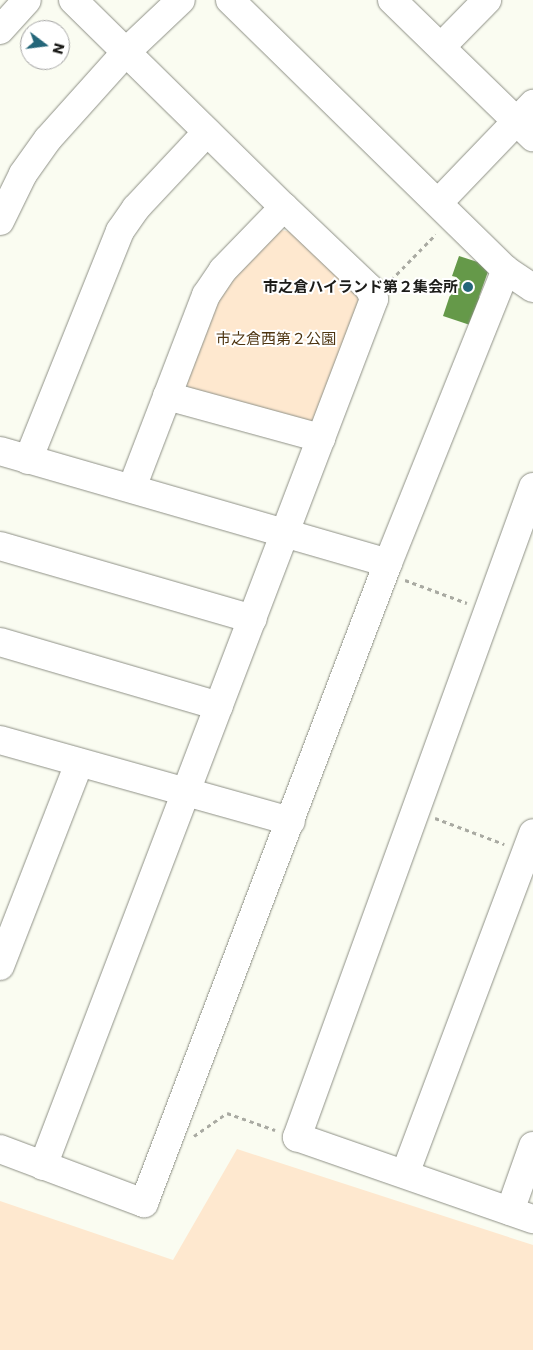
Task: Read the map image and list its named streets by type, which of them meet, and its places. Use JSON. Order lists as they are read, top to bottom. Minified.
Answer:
{"parks":["市之倉西第２公園"],"places":["市之倉ハイランド第２集会所"],"north":"right"}
